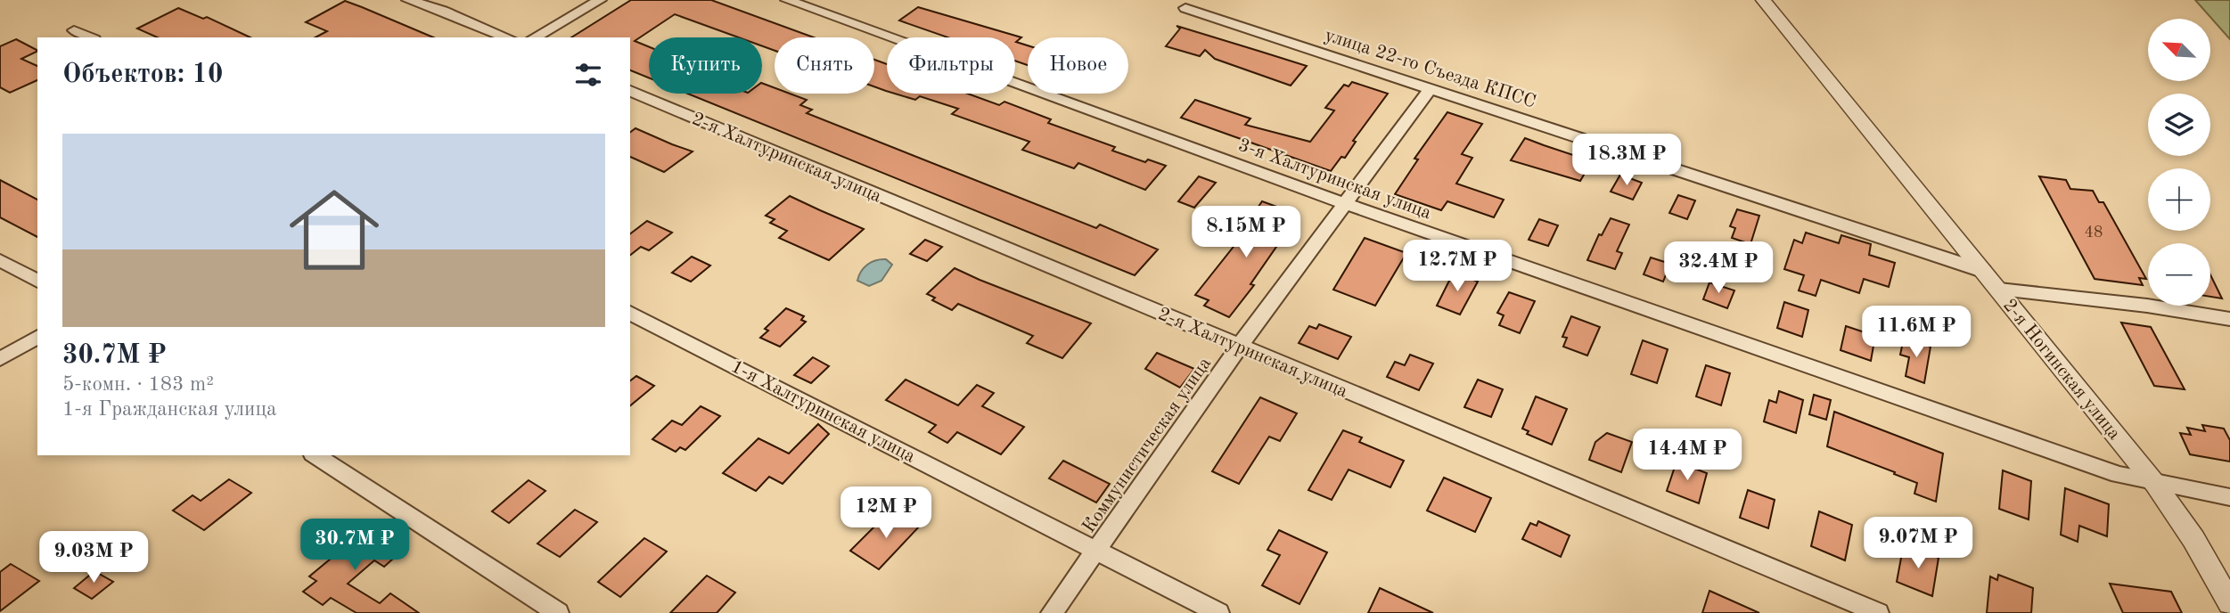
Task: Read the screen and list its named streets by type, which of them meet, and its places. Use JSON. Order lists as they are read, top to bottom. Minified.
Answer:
{"streets":{"street":["улица 22-го Съезда КПСС","2-я Халтуринская улица","3-я Халтуринская улица","2-я Ногинская улица","1-я Халтуринская улица","Коммунистическая улица"]},"crossings":[["улица 22-го Съезда КПСС","2-я Ногинская улица"],["улица 22-го Съезда КПСС","Коммунистическая улица"],["2-я Халтуринская улица","Коммунистическая улица"],["3-я Халтуринская улица","2-я Ногинская улица"],["3-я Халтуринская улица","Коммунистическая улица"],["1-я Халтуринская улица","Коммунистическая улица"]],"house_numbers":["48"],"north":"top left","page":{"map_buttons":["+","−"],"chip":["Купить","Снять","Фильтры","Новое"],"heading":"Объектов: 10","list":[{"name":"30.7M ₽","note":"5-комн. · 183 m² · 1-я Гражданская улица"}],"price":["18.3M ₽","8.15M ₽","12.7M ₽","32.4M ₽","11.6M ₽","14.4M ₽","12M ₽","9.07M ₽","30.7M ₽","9.03M ₽"]}}
